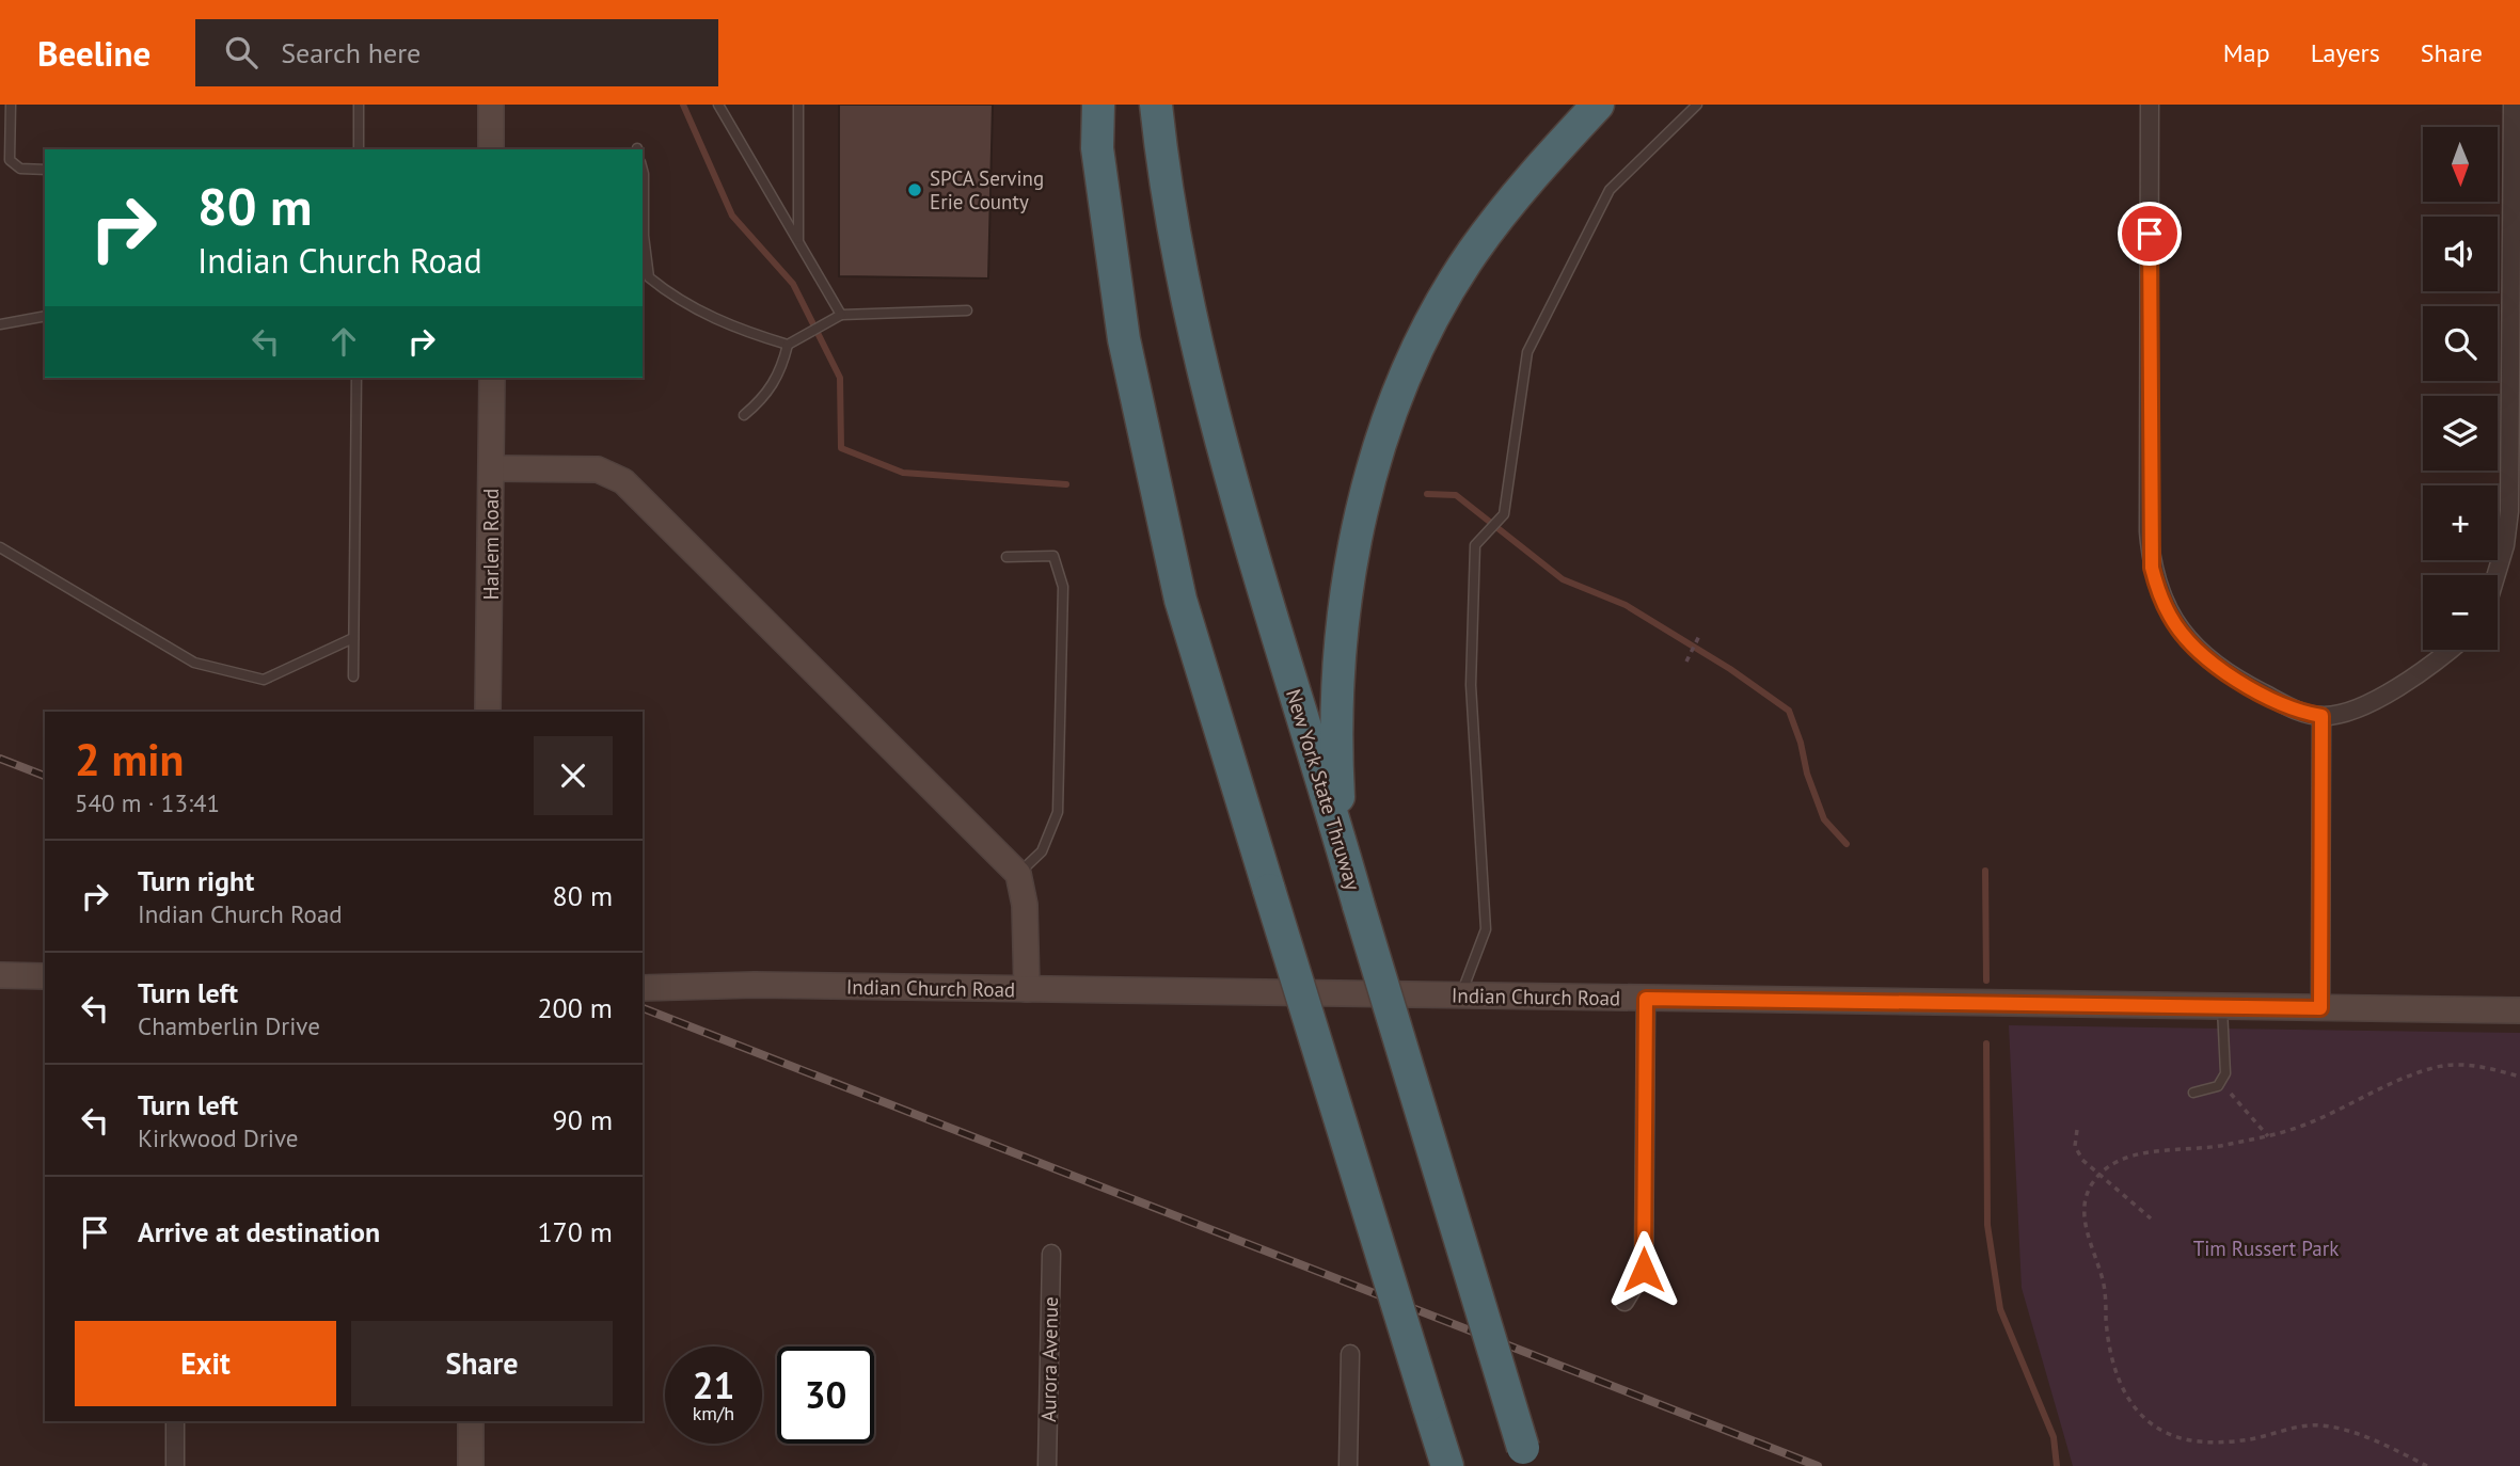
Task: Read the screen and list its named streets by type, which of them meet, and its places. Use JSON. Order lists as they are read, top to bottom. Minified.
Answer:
{"streets":{"highway":["New York State Thruway"],"street":["Harlem Road","Indian Church Road","Aurora Avenue"]},"parks":["Tim Russert Park"],"places":["SPCA Serving Erie County"],"north":"bottom","page":{"header":"Beeline","search":"Search here","nav":["Map","Layers","Share"],"map_buttons":["+","−"],"turn":["80 m","Indian Church Road"],"heading":["2 min","540 m · 13:41"],"list":[{"name":"Turn right","note":"Indian Church Road","value":"80 m"},{"name":"Turn left","note":"Chamberlin Drive","value":"200 m"},{"name":"Turn left","note":"Kirkwood Drive","value":"90 m"},{"name":"Arrive at destination","value":"170 m"}],"buttons":["Exit","Share"],"speed":"21 km/h","limit":"30"}}
